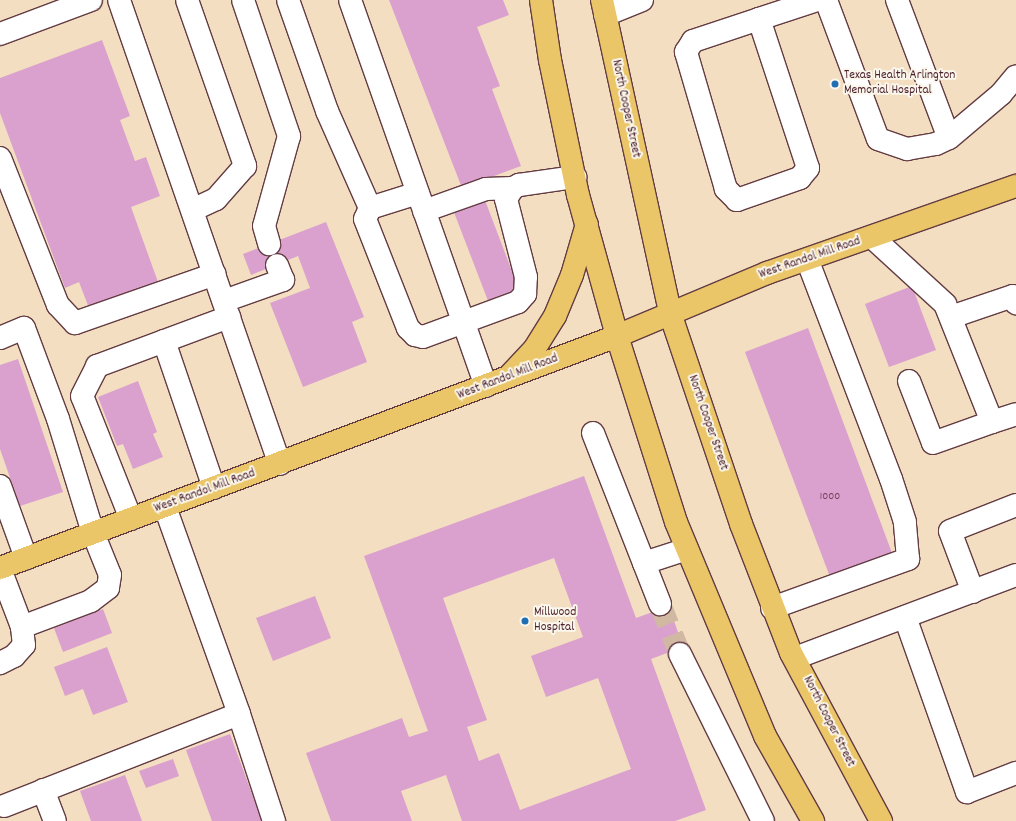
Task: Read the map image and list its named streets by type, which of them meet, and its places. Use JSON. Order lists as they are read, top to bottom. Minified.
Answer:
{"streets":{"main road":["North Cooper Street","West Randol Mill Road"]},"crossings":[["North Cooper Street","West Randol Mill Road"]],"places":["Texas Health Arlington Memorial Hospital","Millwood Hospital"],"house_numbers":["1000"]}
